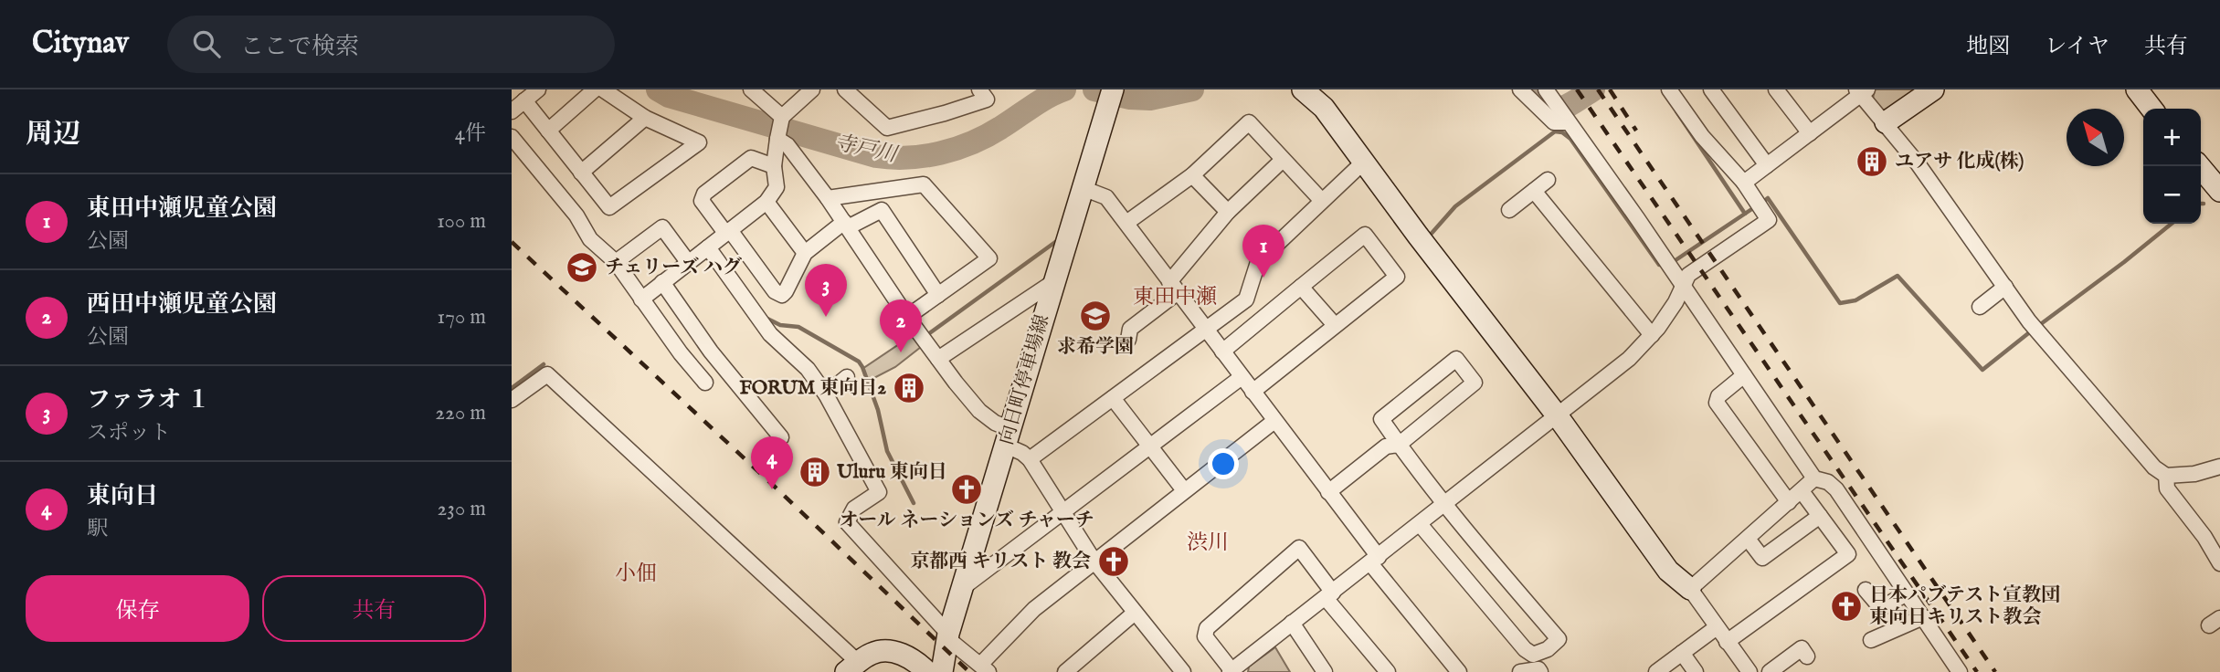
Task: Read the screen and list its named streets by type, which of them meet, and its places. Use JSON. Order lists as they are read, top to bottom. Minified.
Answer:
{"streets":{"street":["向日町停車場線"]},"districts":["東田中瀬","渋川","小佃"],"water":["寺戸川"],"places":{"building":["ユアサ 化成(株)","FORUM 東向日2","Uluru 東向日"],"school or university":["チェリーズ ハグ","求希学園"],"church":["オール ネーションズ チャーチ","京都西 キリスト 教会","日本パブテスト宣教団 東向日キリスト教会"]},"north":"top left","page":{"header":"Citynav","search":"ここで検索","nav":["地図","レイヤ","共有"],"heading":["周辺","4件"],"map_buttons":["+","−"],"list":[{"mark":"1","name":"東田中瀬児童公園","note":"公園","value":"100 m"},{"mark":"2","name":"西田中瀬児童公園","note":"公園","value":"170 m"},{"mark":"3","name":"ファラオ １","note":"スポット","value":"220 m"},{"mark":"4","name":"東向日","note":"駅","value":"230 m"}],"pins":["1","3","2","4"],"buttons":["保存","共有"]}}
